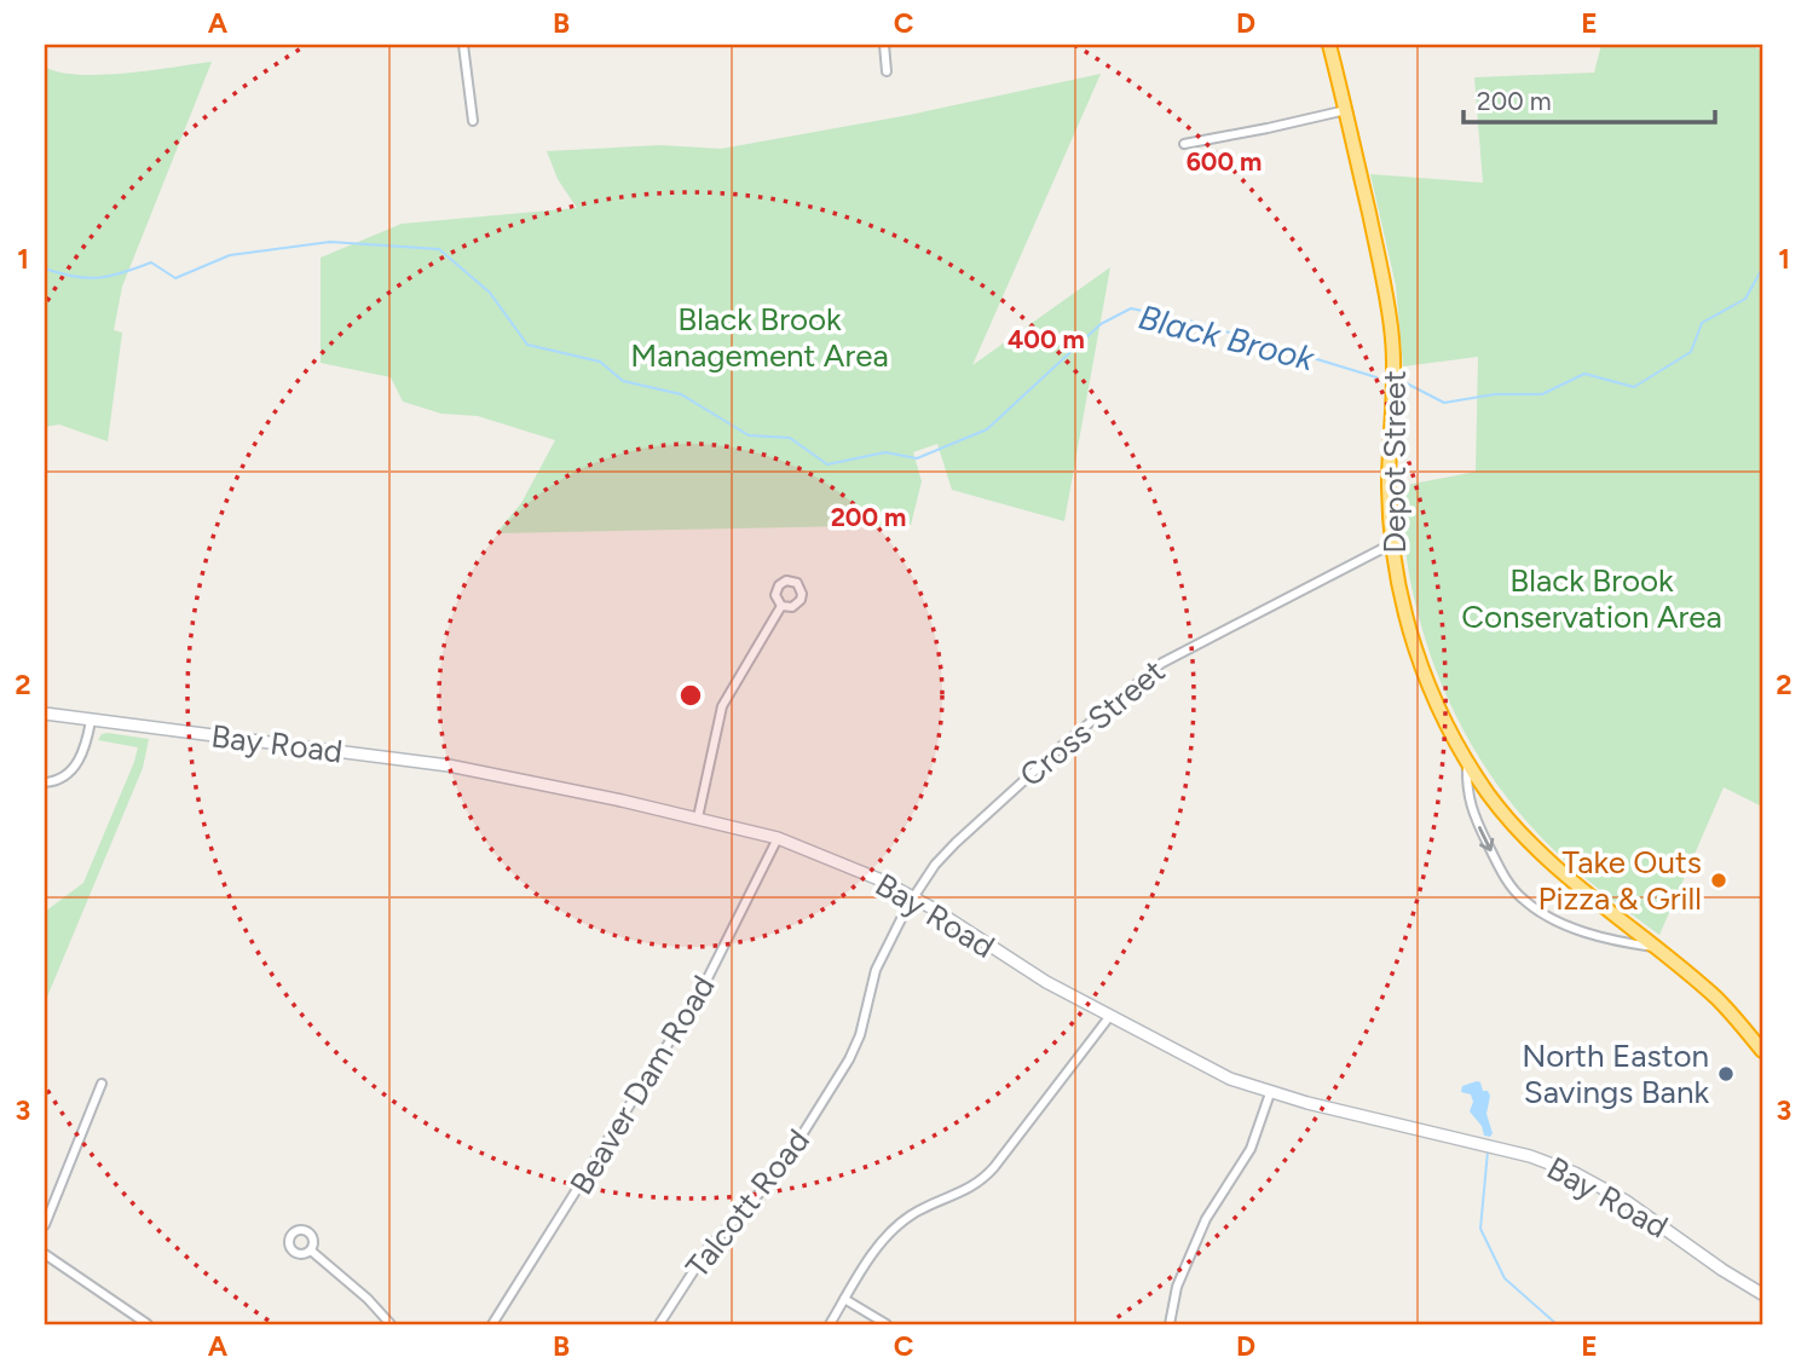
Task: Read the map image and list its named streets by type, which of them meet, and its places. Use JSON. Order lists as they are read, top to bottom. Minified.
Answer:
{"streets":{"highway":["Depot Street"],"main road":["Bay Road"],"street":["Cross Street","Beaver Dam Road","Talcott Road"]},"crossings":[["Depot Street","Cross Street"],["Cross Street","Bay Road"],["Cross Street","Talcott Road"],["Bay Road","Beaver Dam Road"],["Bay Road","Talcott Road"]],"water":["Black Brook"],"parks":["Black Brook Management Area","Black Brook Conservation Area"],"places":["Take Outs Pizza & Grill","North Easton Savings Bank"],"scale_bar":"200 m","grid":{"columns":["A","B","C","D","E"],"rows":["1","2","3"]},"rings":["600 m","400 m","200 m"]}
